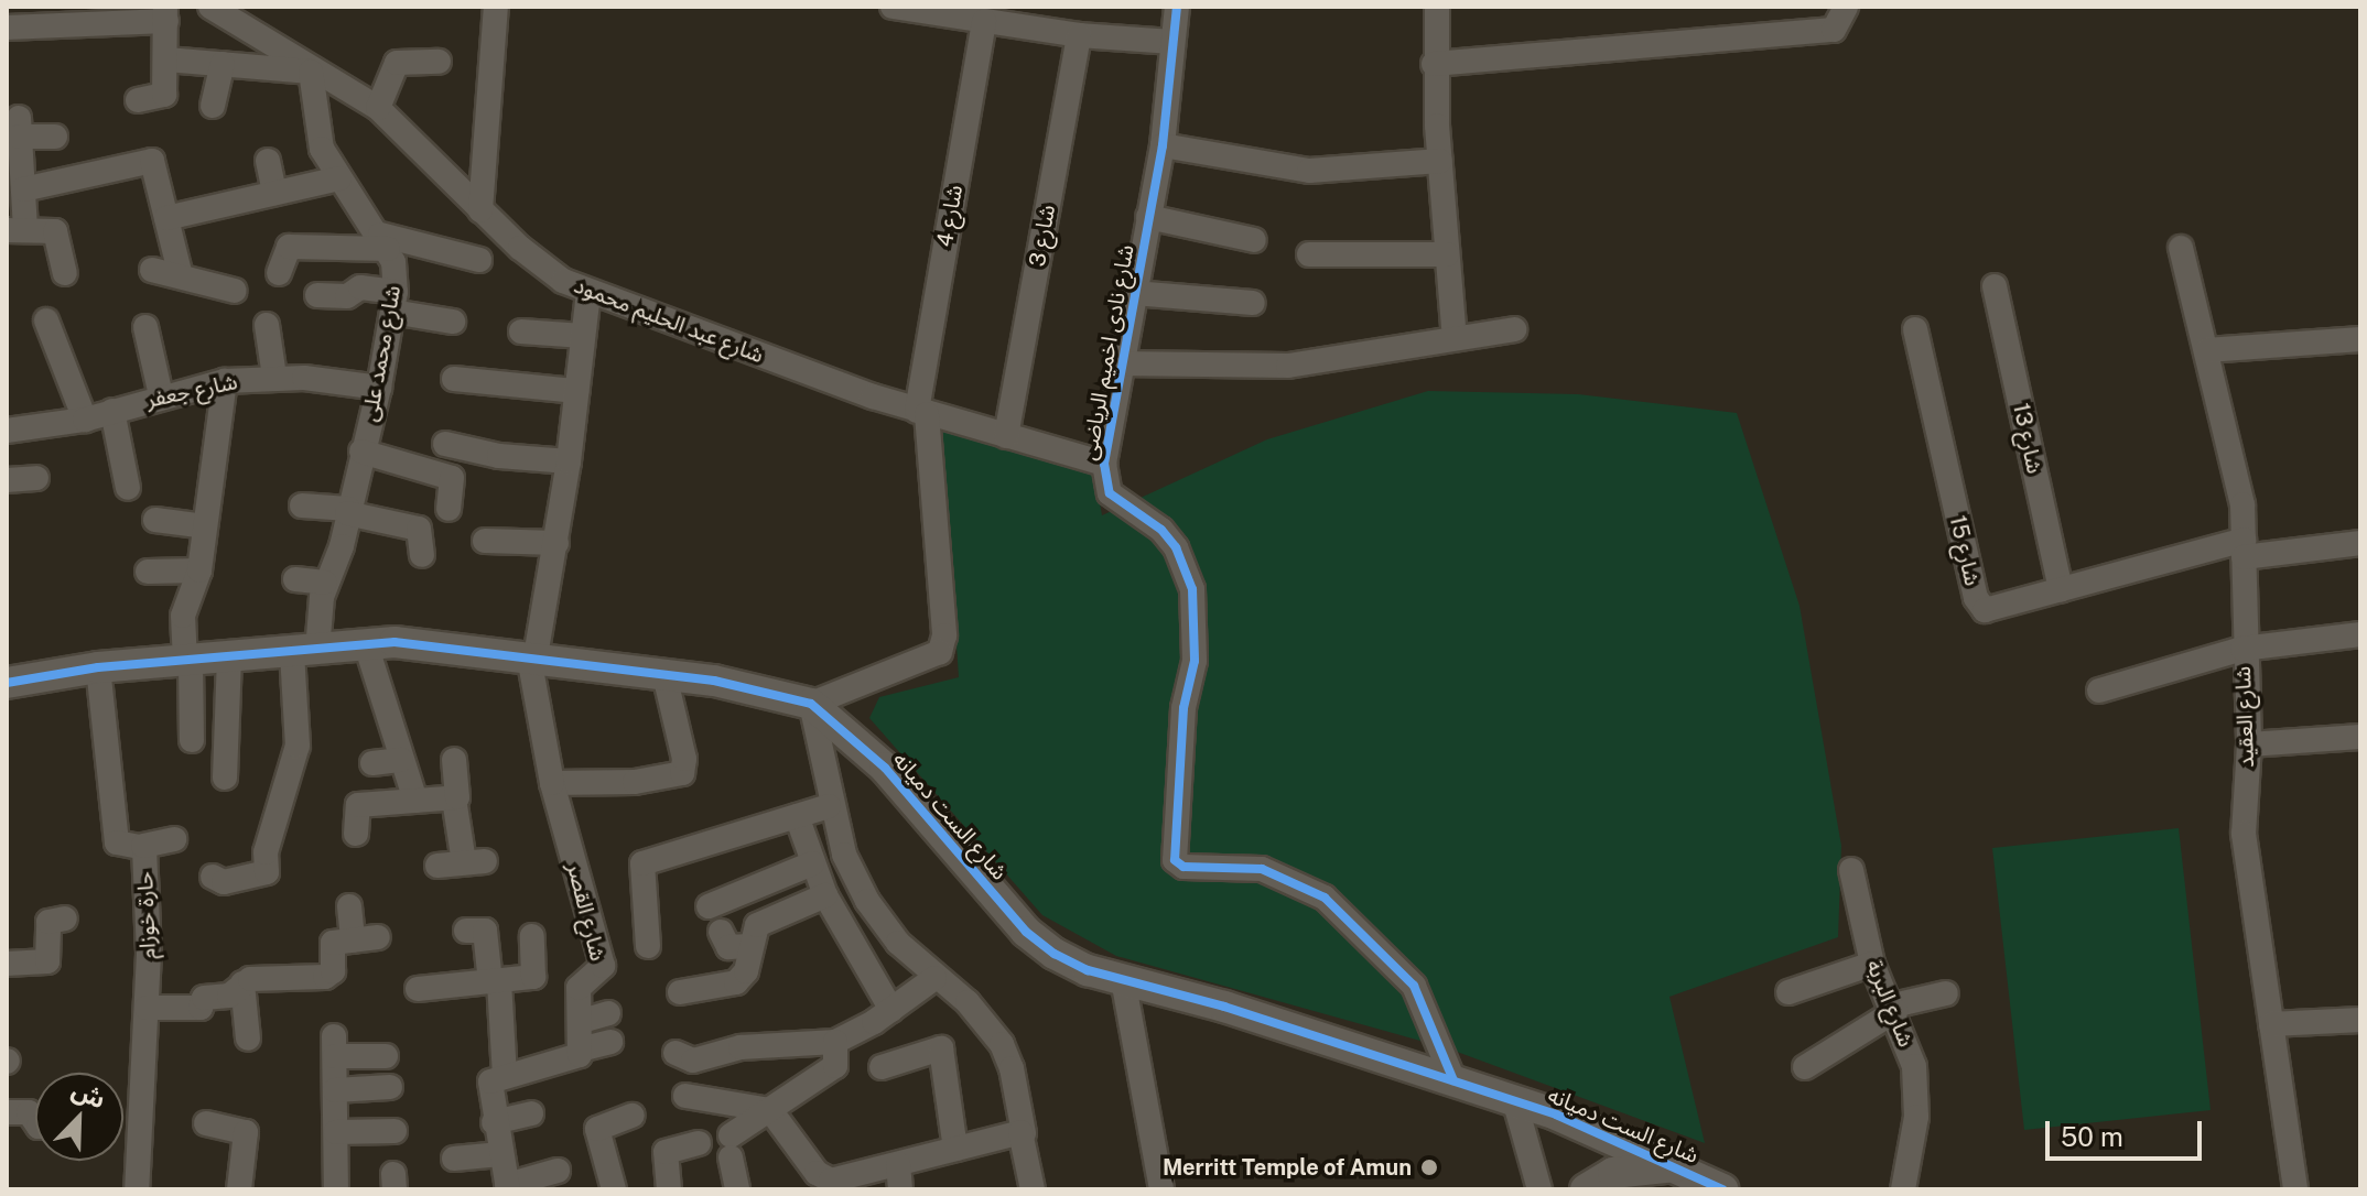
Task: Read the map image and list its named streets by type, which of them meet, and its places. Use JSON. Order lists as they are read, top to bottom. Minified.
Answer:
{"streets":{"street":["شارع 4","شارع 3","شارع عبد الحليم محمود","شارع نادى اخميم الرياضى","شارع محمد على","شارع جعفر","شارع 13","شارع 15","شارع العقيد","شارع الست دميانه","شارع القصر","حارة خوزام","شارع البربة"]},"crossings":[["شارع 4","شارع عبد الحليم محمود"],["شارع 4","شارع الست دميانه"],["شارع 3","شارع عبد الحليم محمود"],["شارع عبد الحليم محمود","شارع نادى اخميم الرياضى"],["شارع عبد الحليم محمود","شارع محمد على"],["شارع عبد الحليم محمود","شارع القصر"],["شارع نادى اخميم الرياضى","شارع الست دميانه"],["شارع محمد على","شارع جعفر"],["شارع محمد على","شارع الست دميانه"],["شارع 13","شارع 15"],["شارع 15","شارع العقيد"],["شارع الست دميانه","شارع القصر"],["شارع الست دميانه","حارة خوزام"]],"places":["Merritt Temple of Amun"],"scale_bar":"50 m","north":"top right"}
